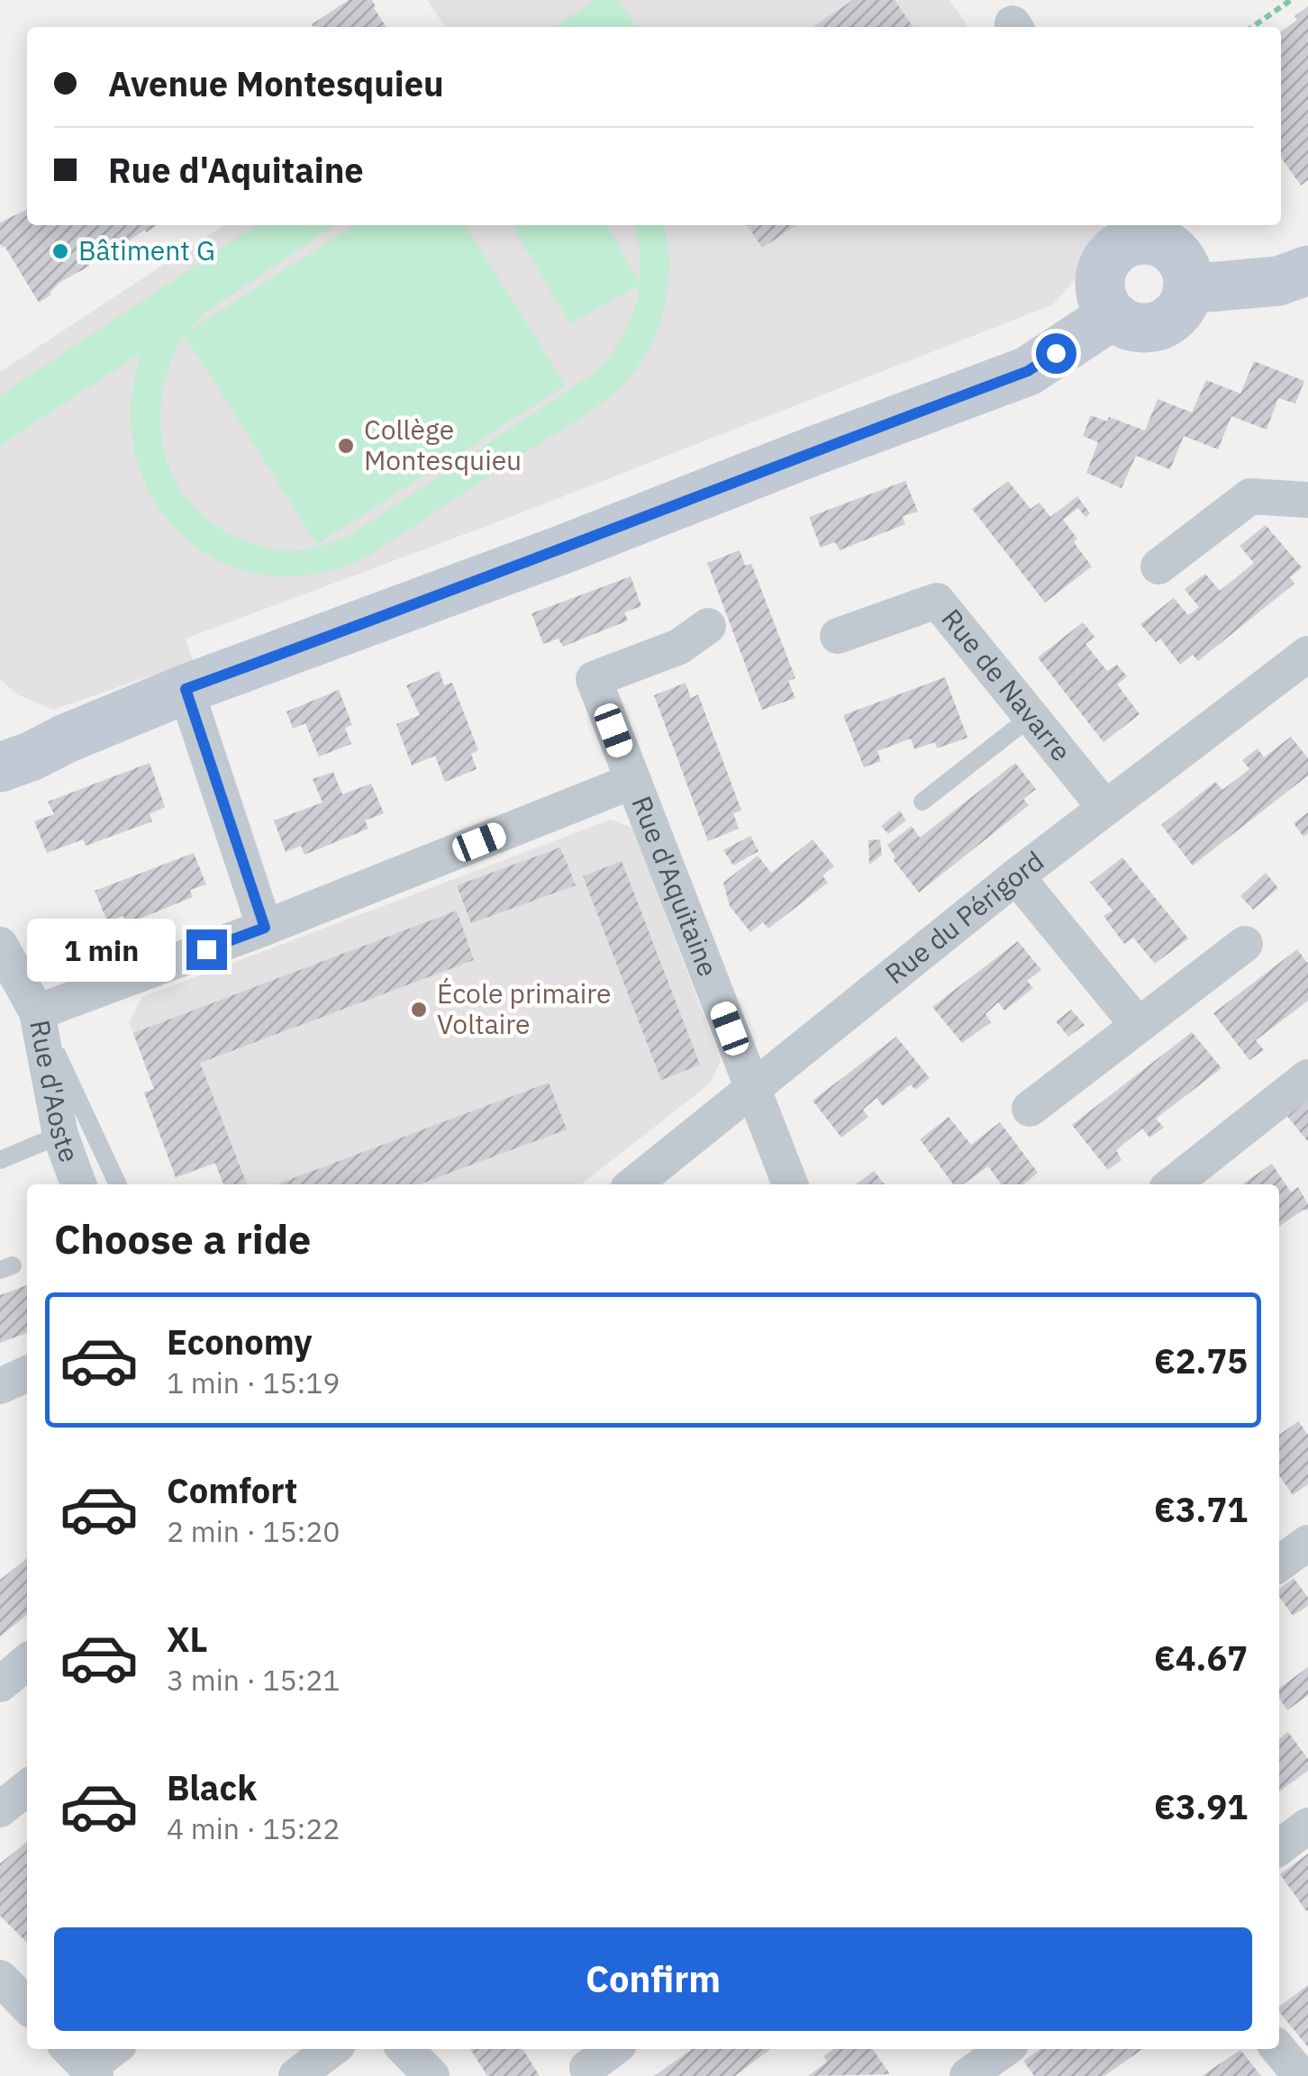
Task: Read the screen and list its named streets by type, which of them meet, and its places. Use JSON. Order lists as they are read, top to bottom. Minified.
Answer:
{"streets":{"street":["Rue de Navarre","Rue d'Aquitaine","Rue du Périgord","Rue d'Aoste"]},"crossings":[["Rue de Navarre","Rue du Périgord"],["Rue d'Aquitaine","Rue du Périgord"],["Rue d'Aquitaine","Rue d'Aoste"]],"places":["Bâtiment G","Collège Montesquieu","École primaire Voltaire"],"page":{"banner":["Avenue Montesquieu","Rue d'Aquitaine"],"bubble":"1 min","heading":"Choose a ride","list":[{"name":"Economy","note":"1 min · 15:19","value":"€2.75"},{"name":"Comfort","note":"2 min · 15:20","value":"€3.71"},{"name":"XL","note":"3 min · 15:21","value":"€4.67"},{"name":"Black","note":"4 min · 15:22","value":"€3.91"}],"buttons":"Confirm"}}
